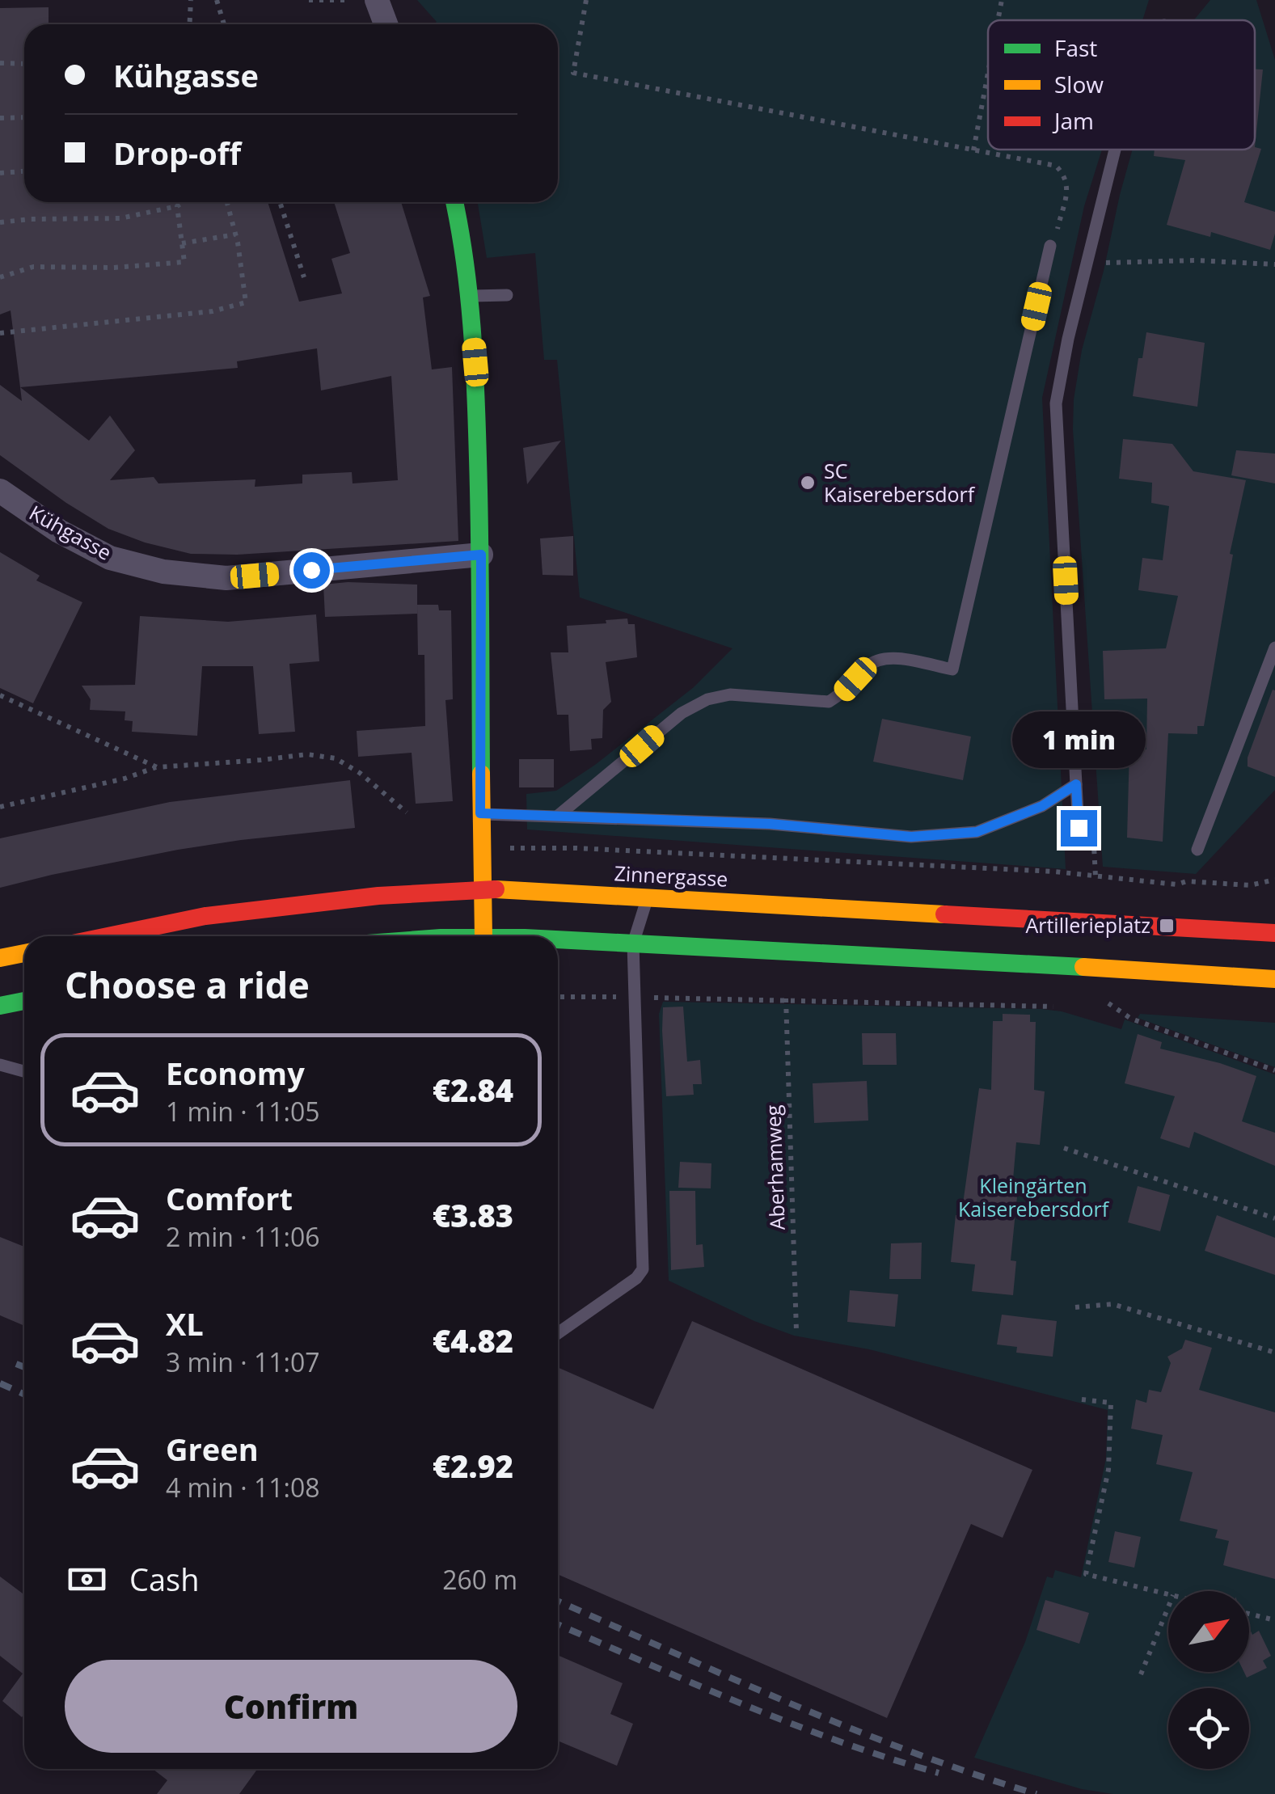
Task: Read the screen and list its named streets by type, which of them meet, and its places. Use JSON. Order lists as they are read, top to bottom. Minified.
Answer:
{"streets":{"main road":["Zinnergasse"],"street":["Kühgasse"],"path":["Aberhamweg"]},"parks":["Kleingärten Kaiserebersdorf"],"places":{"other":["SC Kaiserebersdorf"],"transit":["Artillerieplatz"]},"legend":["Fast","Slow","Jam"],"north":"top right","page":{"banner":["Kühgasse","Drop-off"],"bubble":"1 min","heading":"Choose a ride","list":[{"name":"Economy","note":"1 min · 11:05","value":"€2.84"},{"name":"Comfort","note":"2 min · 11:06","value":"€3.83"},{"name":"XL","note":"3 min · 11:07","value":"€4.82"},{"name":"Green","note":"4 min · 11:08","value":"€2.92"}],"pay":["Cash","260 m"],"buttons":"Confirm"}}
